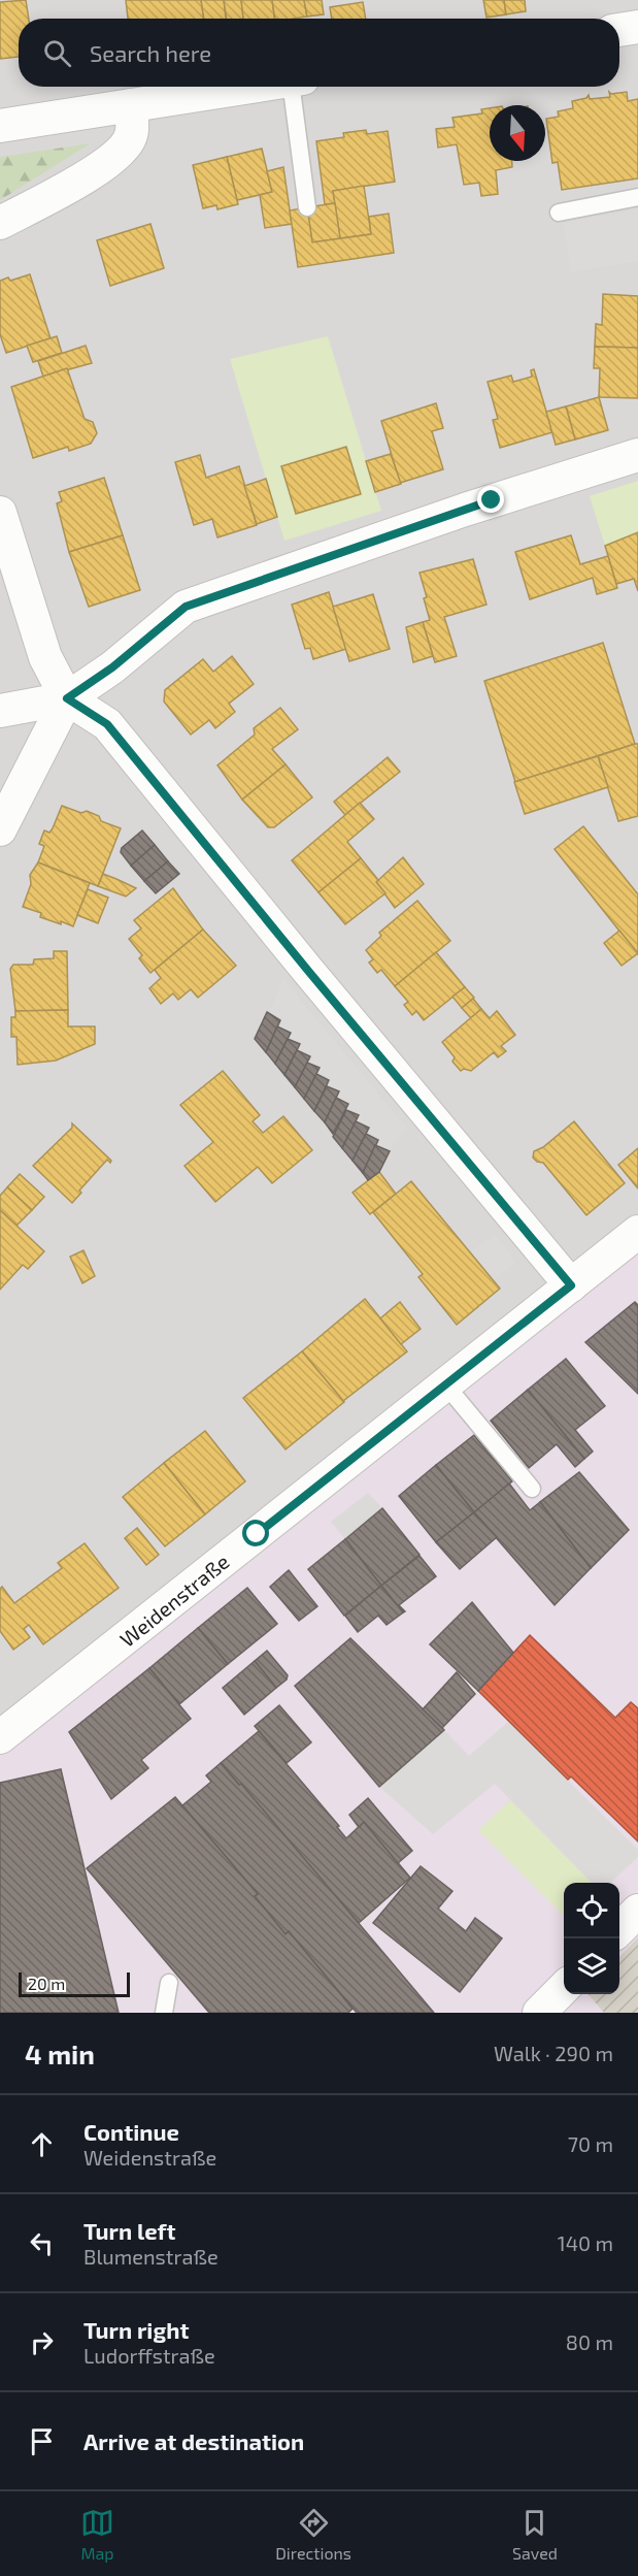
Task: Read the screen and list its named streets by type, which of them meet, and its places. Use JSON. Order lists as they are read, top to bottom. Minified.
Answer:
{"streets":{"street":["Weidenstraße"]},"scale_bar":"20 m","north":"bottom","page":{"search":"Search here","scale":"20 m","heading":["4 min","Walk · 290 m"],"list":[["Continue","Weidenstraße","70 m"],["Turn left","Blumenstraße","140 m"],["Turn right","Ludorffstraße","80 m"],"Arrive at destination"],"nav":["Map","Directions","Saved"]}}
